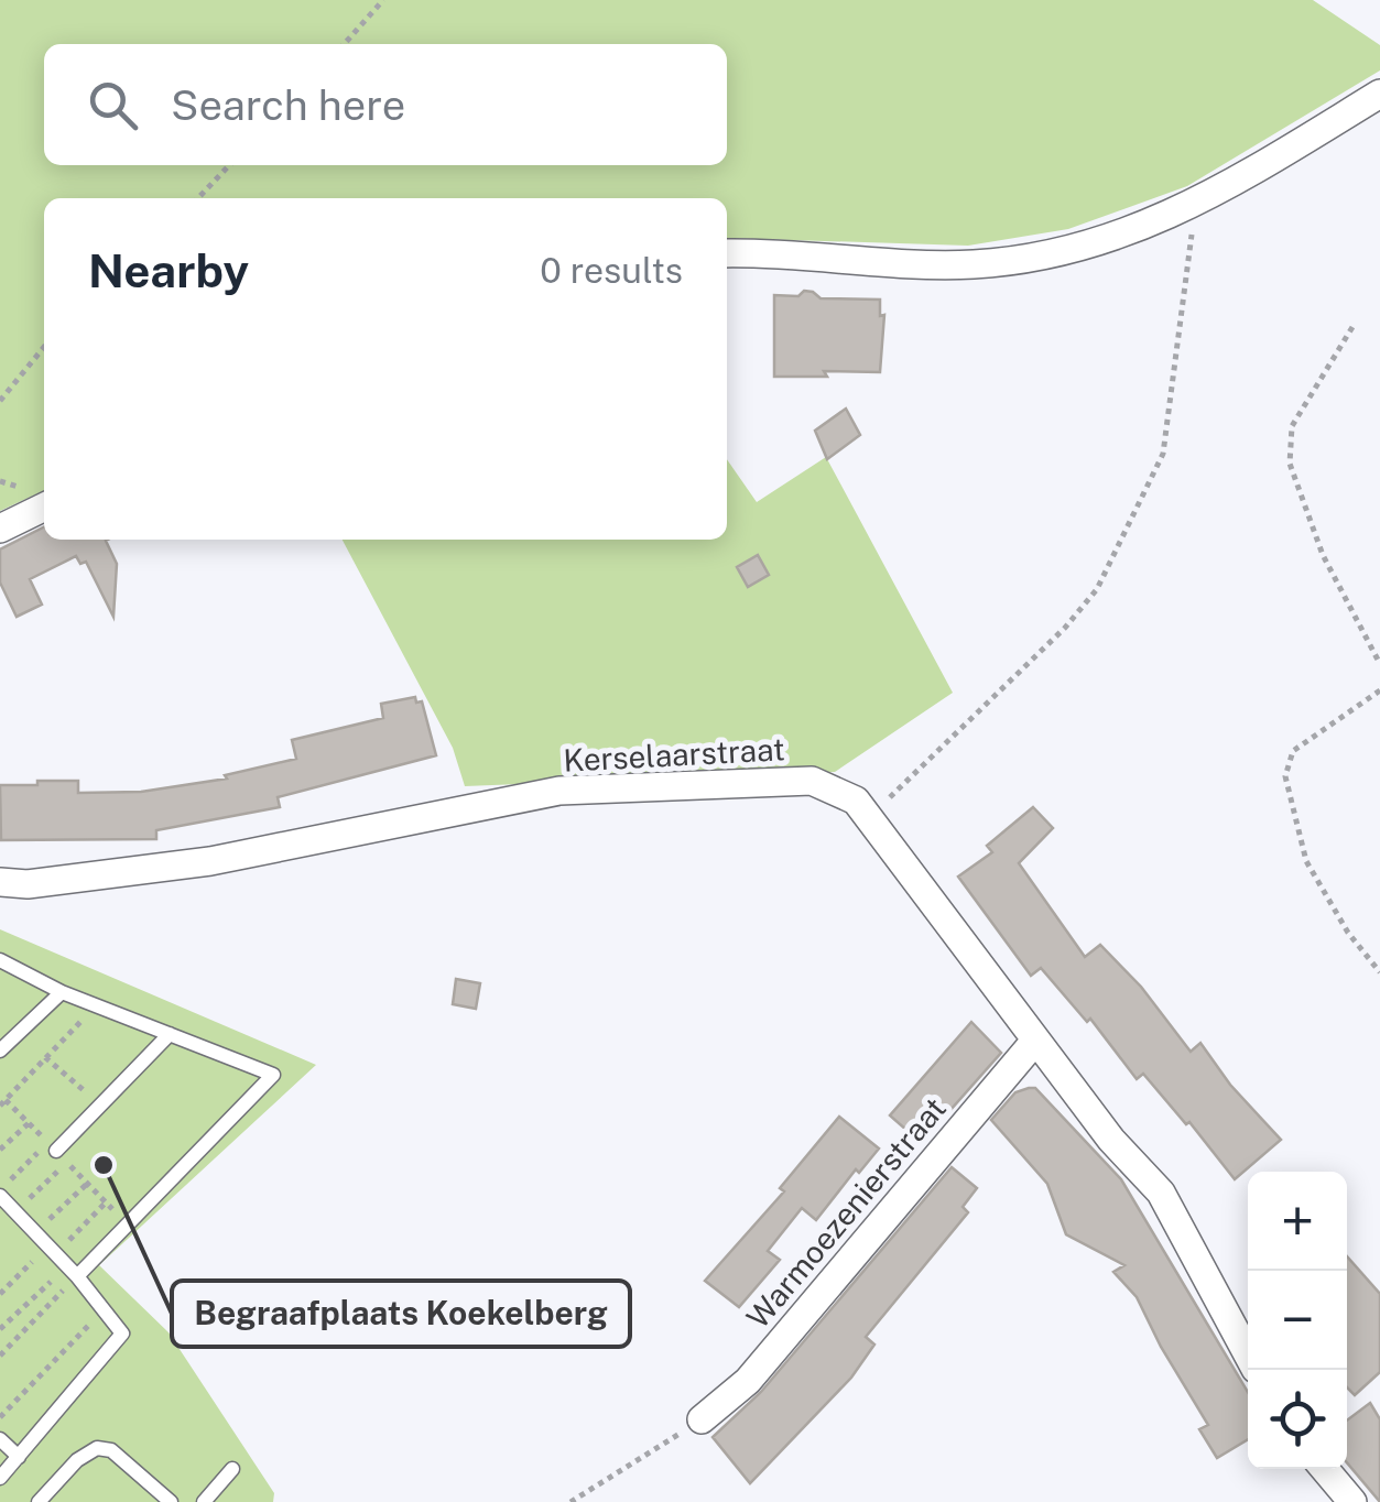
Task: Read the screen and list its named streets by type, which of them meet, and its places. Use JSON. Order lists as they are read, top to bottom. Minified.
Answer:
{"streets":{"street":["Kerselaarstraat","Warmoezenierstraat"]},"crossings":[["Kerselaarstraat","Warmoezenierstraat"]],"places":["Begraafplaats Koekelberg"],"page":{"search":"Search here","heading":["Nearby","0 results"],"map_buttons":["+","−"]}}
